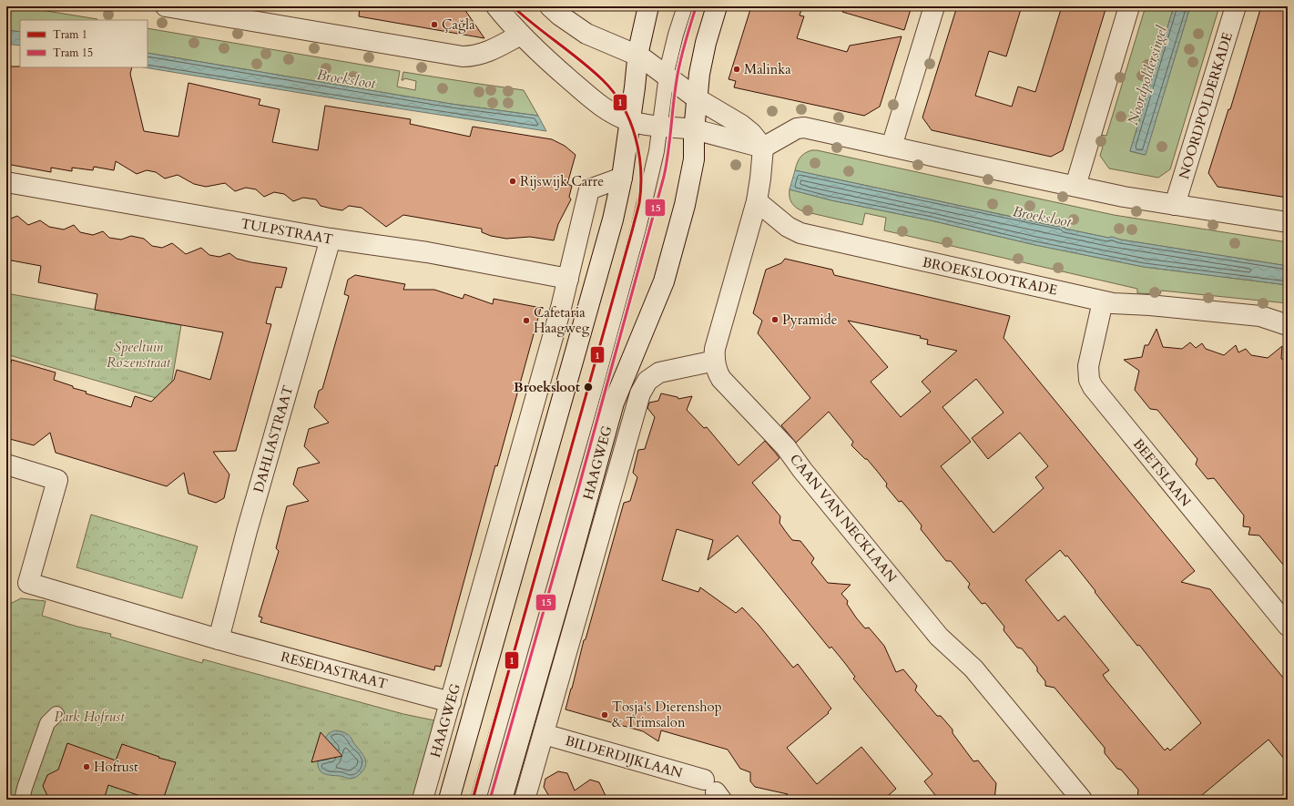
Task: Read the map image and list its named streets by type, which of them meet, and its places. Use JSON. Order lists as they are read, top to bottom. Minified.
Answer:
{"streets":{"street":["NOORDPOLDERKADE","TULPSTRAAT","BROEKSLOOTKADE","DAHLIASTRAAT","HAAGWEG","BEETSLAAN","CAAN VAN NECKLAAN","RESEDASTRAAT","BILDERDIJKLAAN"]},"crossings":[["TULPSTRAAT","DAHLIASTRAAT"],["TULPSTRAAT","HAAGWEG"],["BROEKSLOOTKADE","BEETSLAAN"],["BROEKSLOOTKADE","CAAN VAN NECKLAAN"],["DAHLIASTRAAT","RESEDASTRAAT"],["HAAGWEG","CAAN VAN NECKLAAN"],["HAAGWEG","RESEDASTRAAT"],["HAAGWEG","BILDERDIJKLAAN"]],"water":["Noordpoldersingel","Broeksloot"],"parks":["Speeltuin Rozenstraat","Park Hofrust"],"places":["Çağla","Malinka","Rijswijk Carre","Pyramide","Cafetaria Haagweg","Broeksloot","Tosja's Dierenshop & Trimsalon","Hofrust"],"lines":["tram line 1","tram line 15"],"legend":["Tram 1","Tram 15"]}
